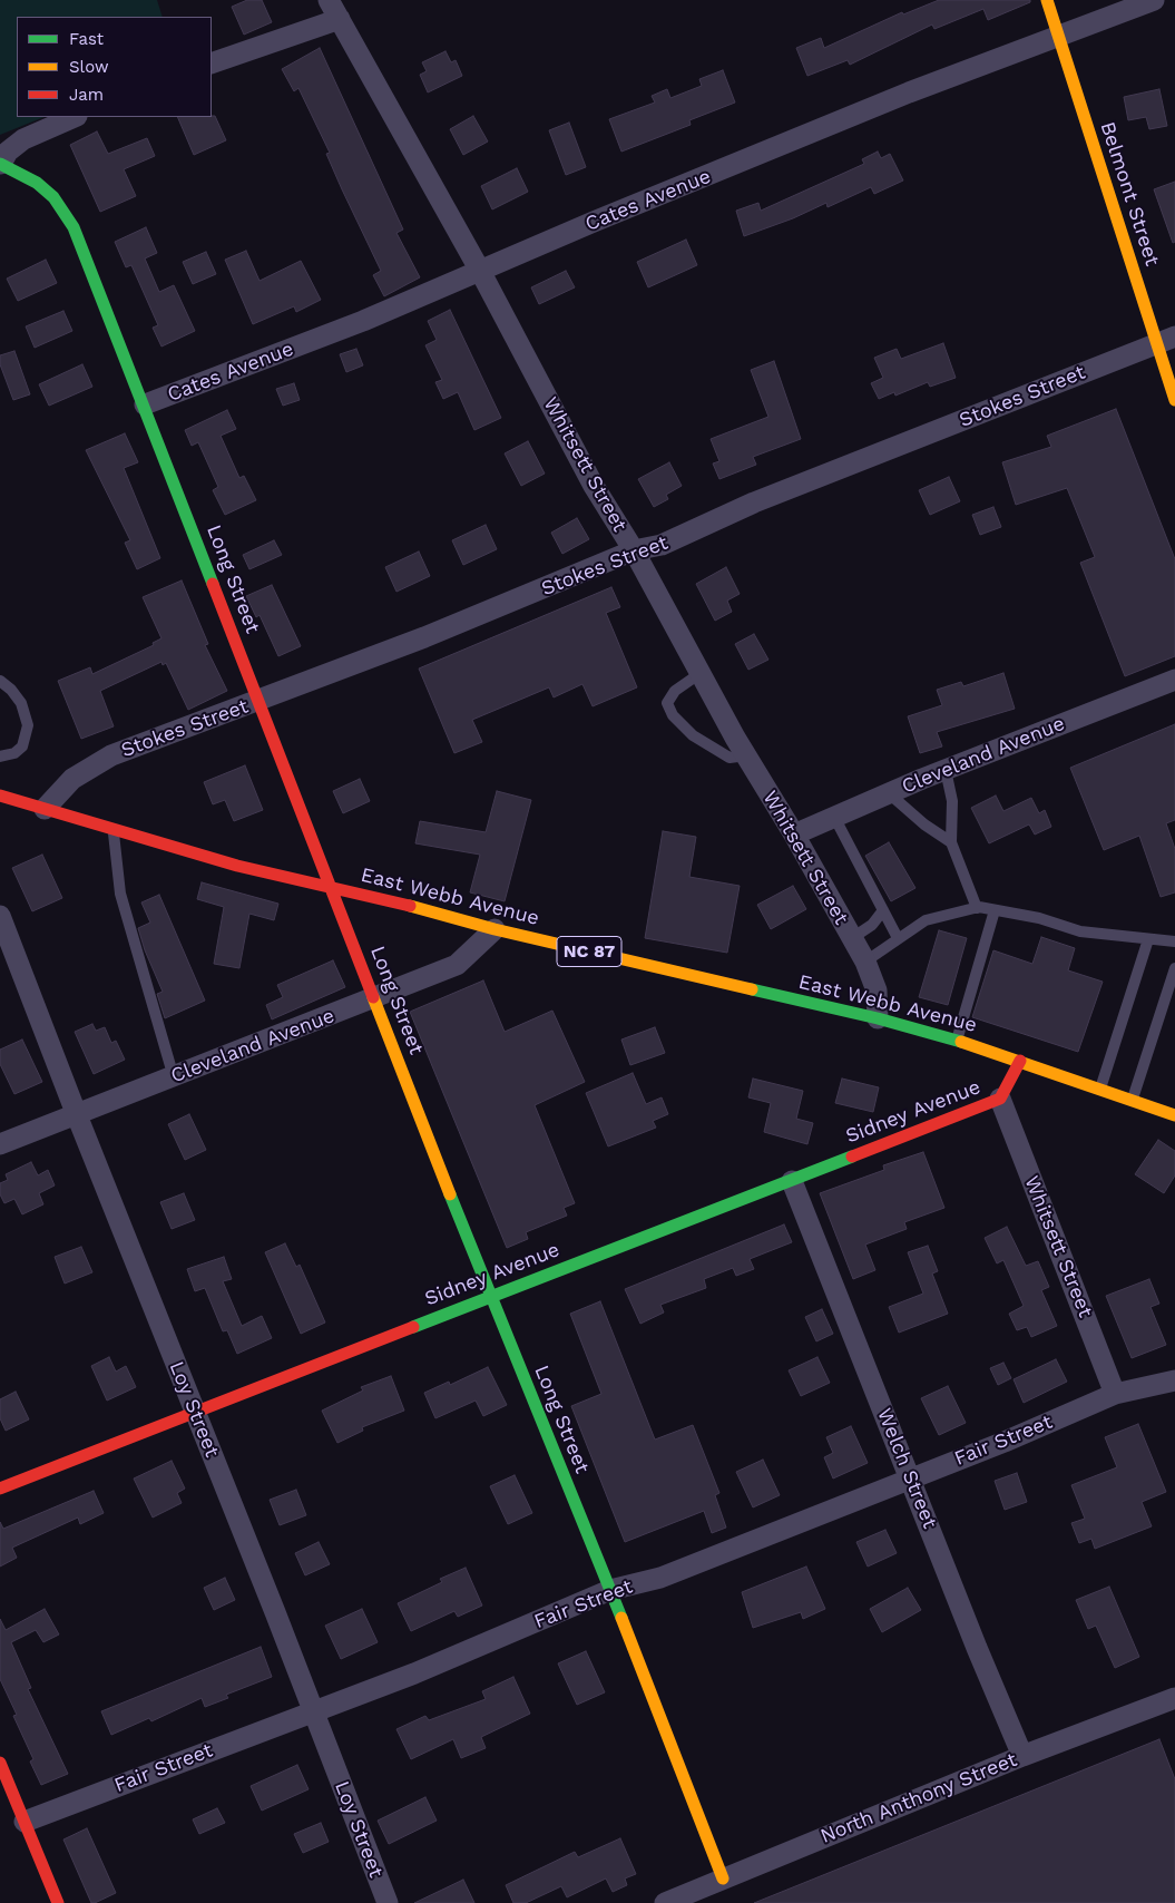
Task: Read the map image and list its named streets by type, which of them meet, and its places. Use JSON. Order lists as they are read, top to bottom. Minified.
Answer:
{"streets":{"main road":["Belmont Street","Long Street","East Webb Avenue","NC 87","Sidney Avenue"],"street":["Cates Avenue","Stokes Street","Whitsett Street","Cleveland Avenue","Loy Street","Fair Street","Welch Street","North Anthony Street"]},"crossings":[["Belmont Street","Cates Avenue"],["Belmont Street","Stokes Street"],["Cates Avenue","Whitsett Street"],["Cates Avenue","Long Street"],["Stokes Street","Whitsett Street"],["Stokes Street","Long Street"],["Stokes Street","East Webb Avenue"],["Whitsett Street","Cleveland Avenue"],["Whitsett Street","East Webb Avenue"],["Whitsett Street","Sidney Avenue"],["Whitsett Street","Fair Street"],["Long Street","Cleveland Avenue"],["Long Street","East Webb Avenue"],["Long Street","Sidney Avenue"],["Long Street","Fair Street"],["Long Street","North Anthony Street"],["Cleveland Avenue","East Webb Avenue"],["Cleveland Avenue","Loy Street"],["Sidney Avenue","Loy Street"],["Sidney Avenue","Welch Street"],["Loy Street","Fair Street"],["Fair Street","Welch Street"],["Welch Street","North Anthony Street"]],"legend":["Fast","Slow","Jam"]}
